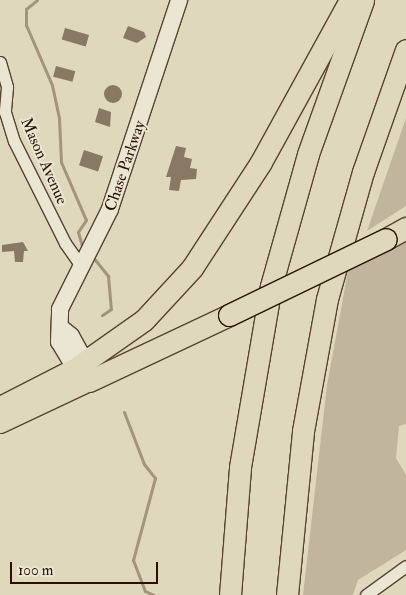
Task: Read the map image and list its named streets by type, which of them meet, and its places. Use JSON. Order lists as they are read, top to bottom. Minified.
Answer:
{"streets":{"main road":["Chase Parkway"],"street":["Mason Avenue"]},"crossings":[["Mason Avenue","Chase Parkway"]],"scale_bar":"100 m"}
